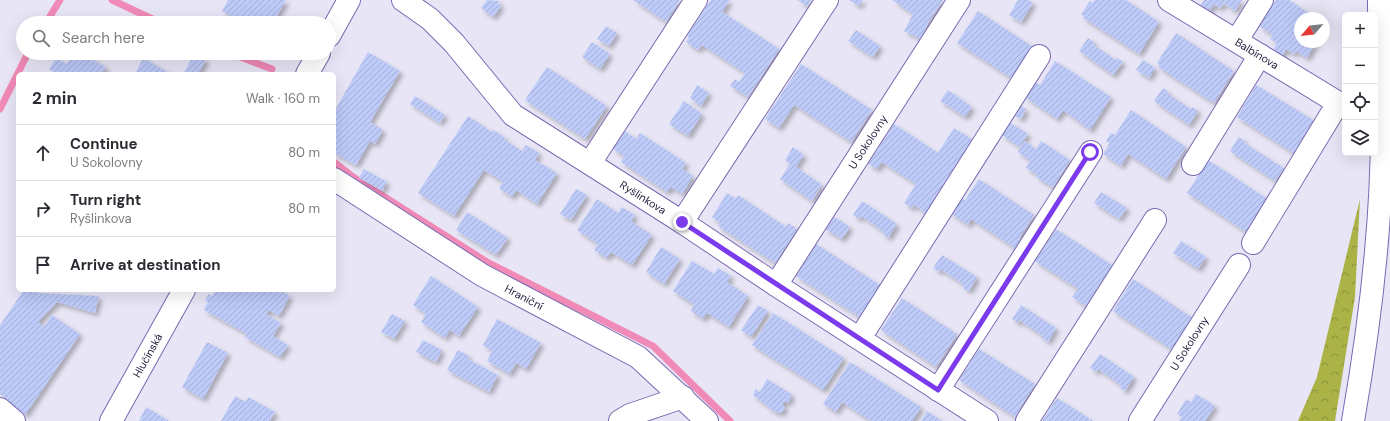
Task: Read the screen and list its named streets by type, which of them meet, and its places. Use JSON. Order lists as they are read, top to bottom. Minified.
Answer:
{"streets":{"street":["Balbínova","U Sokolovny","Ryšlinkova","Hraniční","Hlučínská"]},"crossings":[["U Sokolovny","Ryšlinkova"]],"north":"bottom left","page":{"map_buttons":["+","−"],"search":"Search here","heading":["2 min","Walk · 160 m"],"list":[["Continue","U Sokolovny","80 m"],["Turn right","Ryšlinkova","80 m"],"Arrive at destination"]}}
